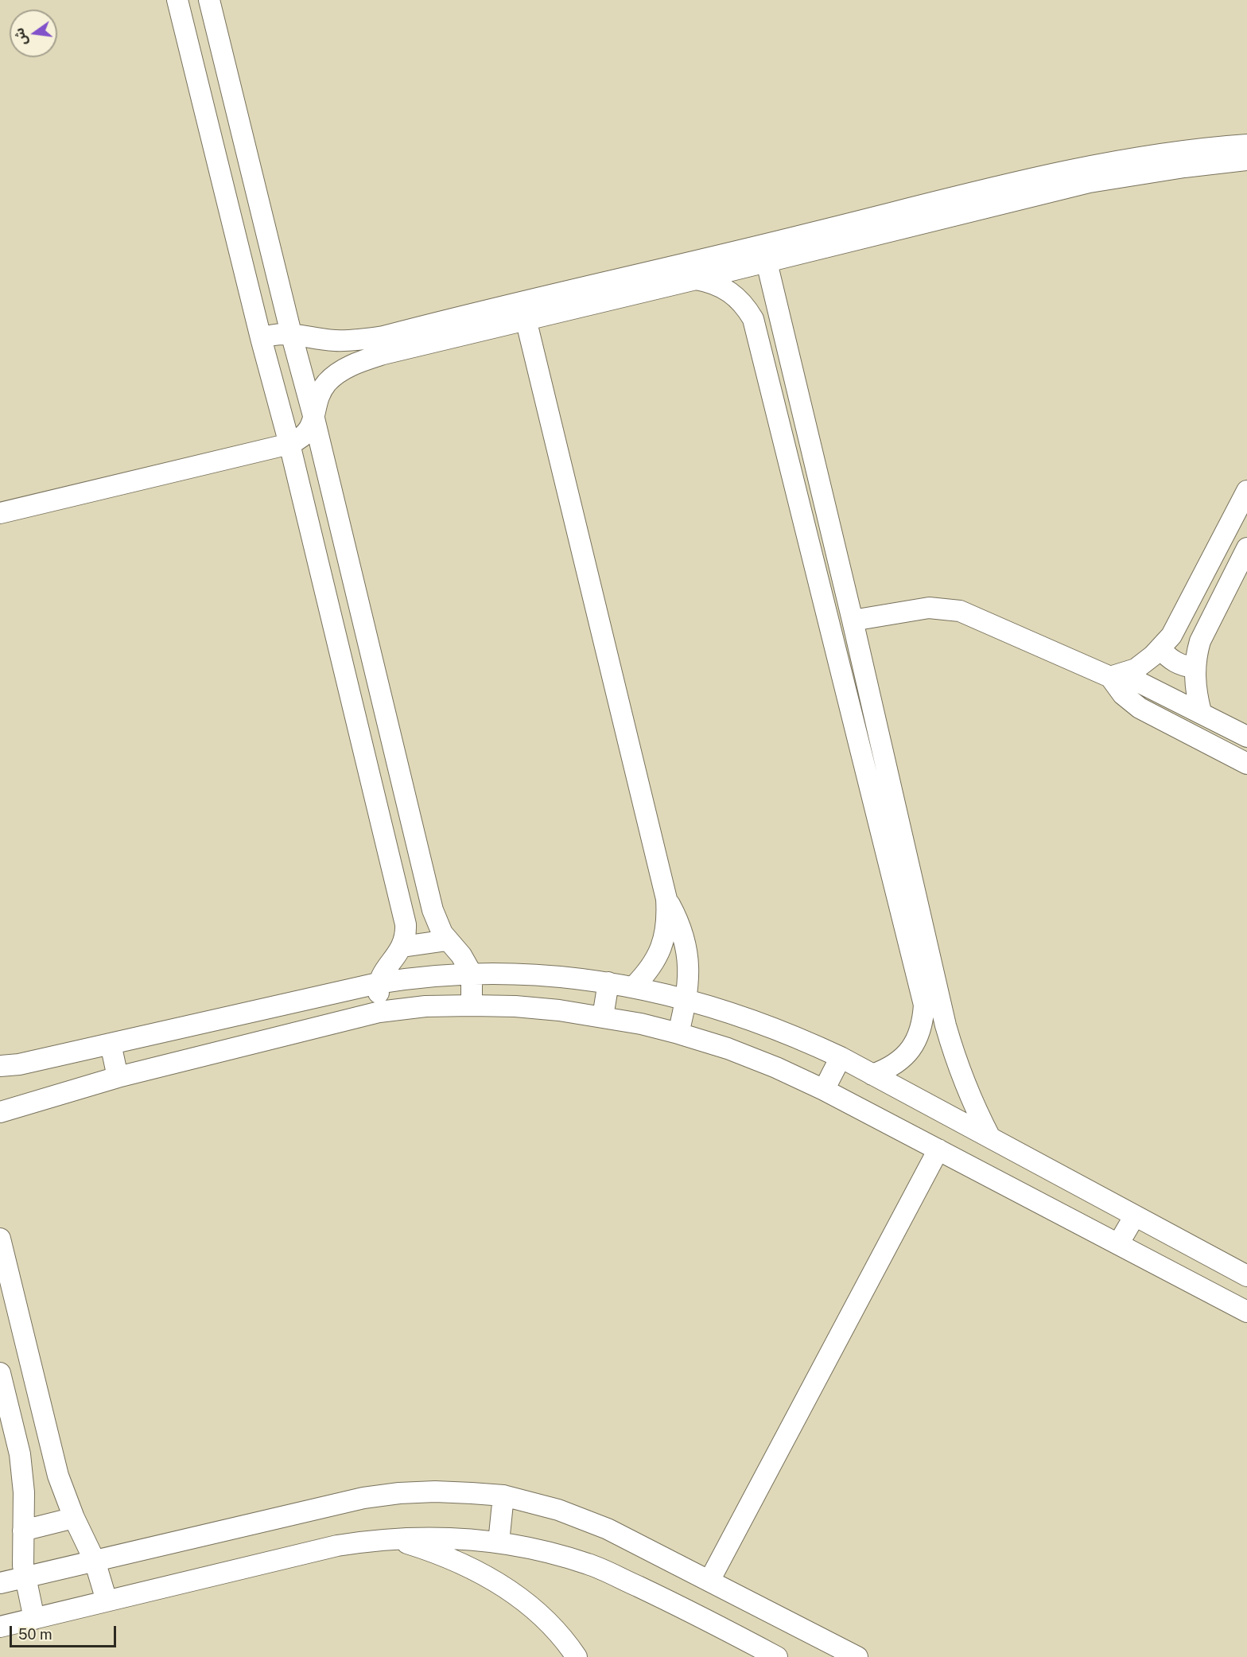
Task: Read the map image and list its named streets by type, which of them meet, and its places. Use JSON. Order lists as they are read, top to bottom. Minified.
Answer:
{"scale_bar":"50 m","north":"left"}
